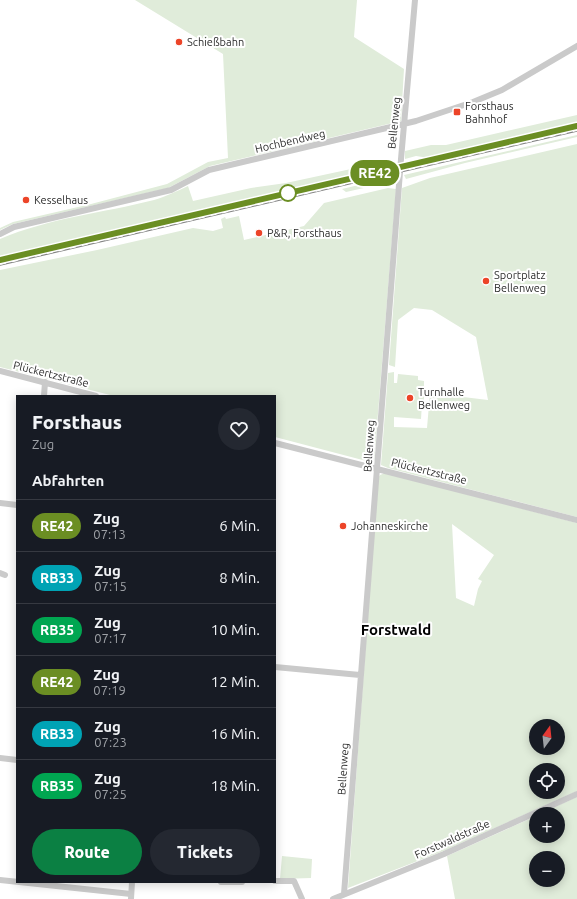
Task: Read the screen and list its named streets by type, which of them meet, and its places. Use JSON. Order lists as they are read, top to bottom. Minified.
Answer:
{"streets":{"street":["Bellenweg","Hochbendweg","Plückertzstraße","Forstwaldstraße"]},"crossings":[["Bellenweg","Hochbendweg"],["Bellenweg","Plückertzstraße"],["Bellenweg","Forstwaldstraße"]],"districts":["Forstwald"],"places":{"other":["Schießbahn","Kesselhaus","P&R, Forsthaus","Sportplatz Bellenweg","Turnhalle Bellenweg","Johanneskirche"],"transit":["Forsthaus Bahnhof"]},"north":"top","page":{"on_map":"RE42","heading":[["Forsthaus","Zug"],"Abfahrten"],"list":[{"mark":"RE42","name":"Zug","note":"07:13","value":"6 Min."},{"mark":"RB33","name":"Zug","note":"07:15","value":"8 Min."},{"mark":"RB35","name":"Zug","note":"07:17","value":"10 Min."},{"mark":"RE42","name":"Zug","note":"07:19","value":"12 Min."},{"mark":"RB33","name":"Zug","note":"07:23","value":"16 Min."},{"mark":"RB35","name":"Zug","note":"07:25","value":"18 Min."}],"map_buttons":["+","−"],"buttons":["Route","Tickets"]}}
